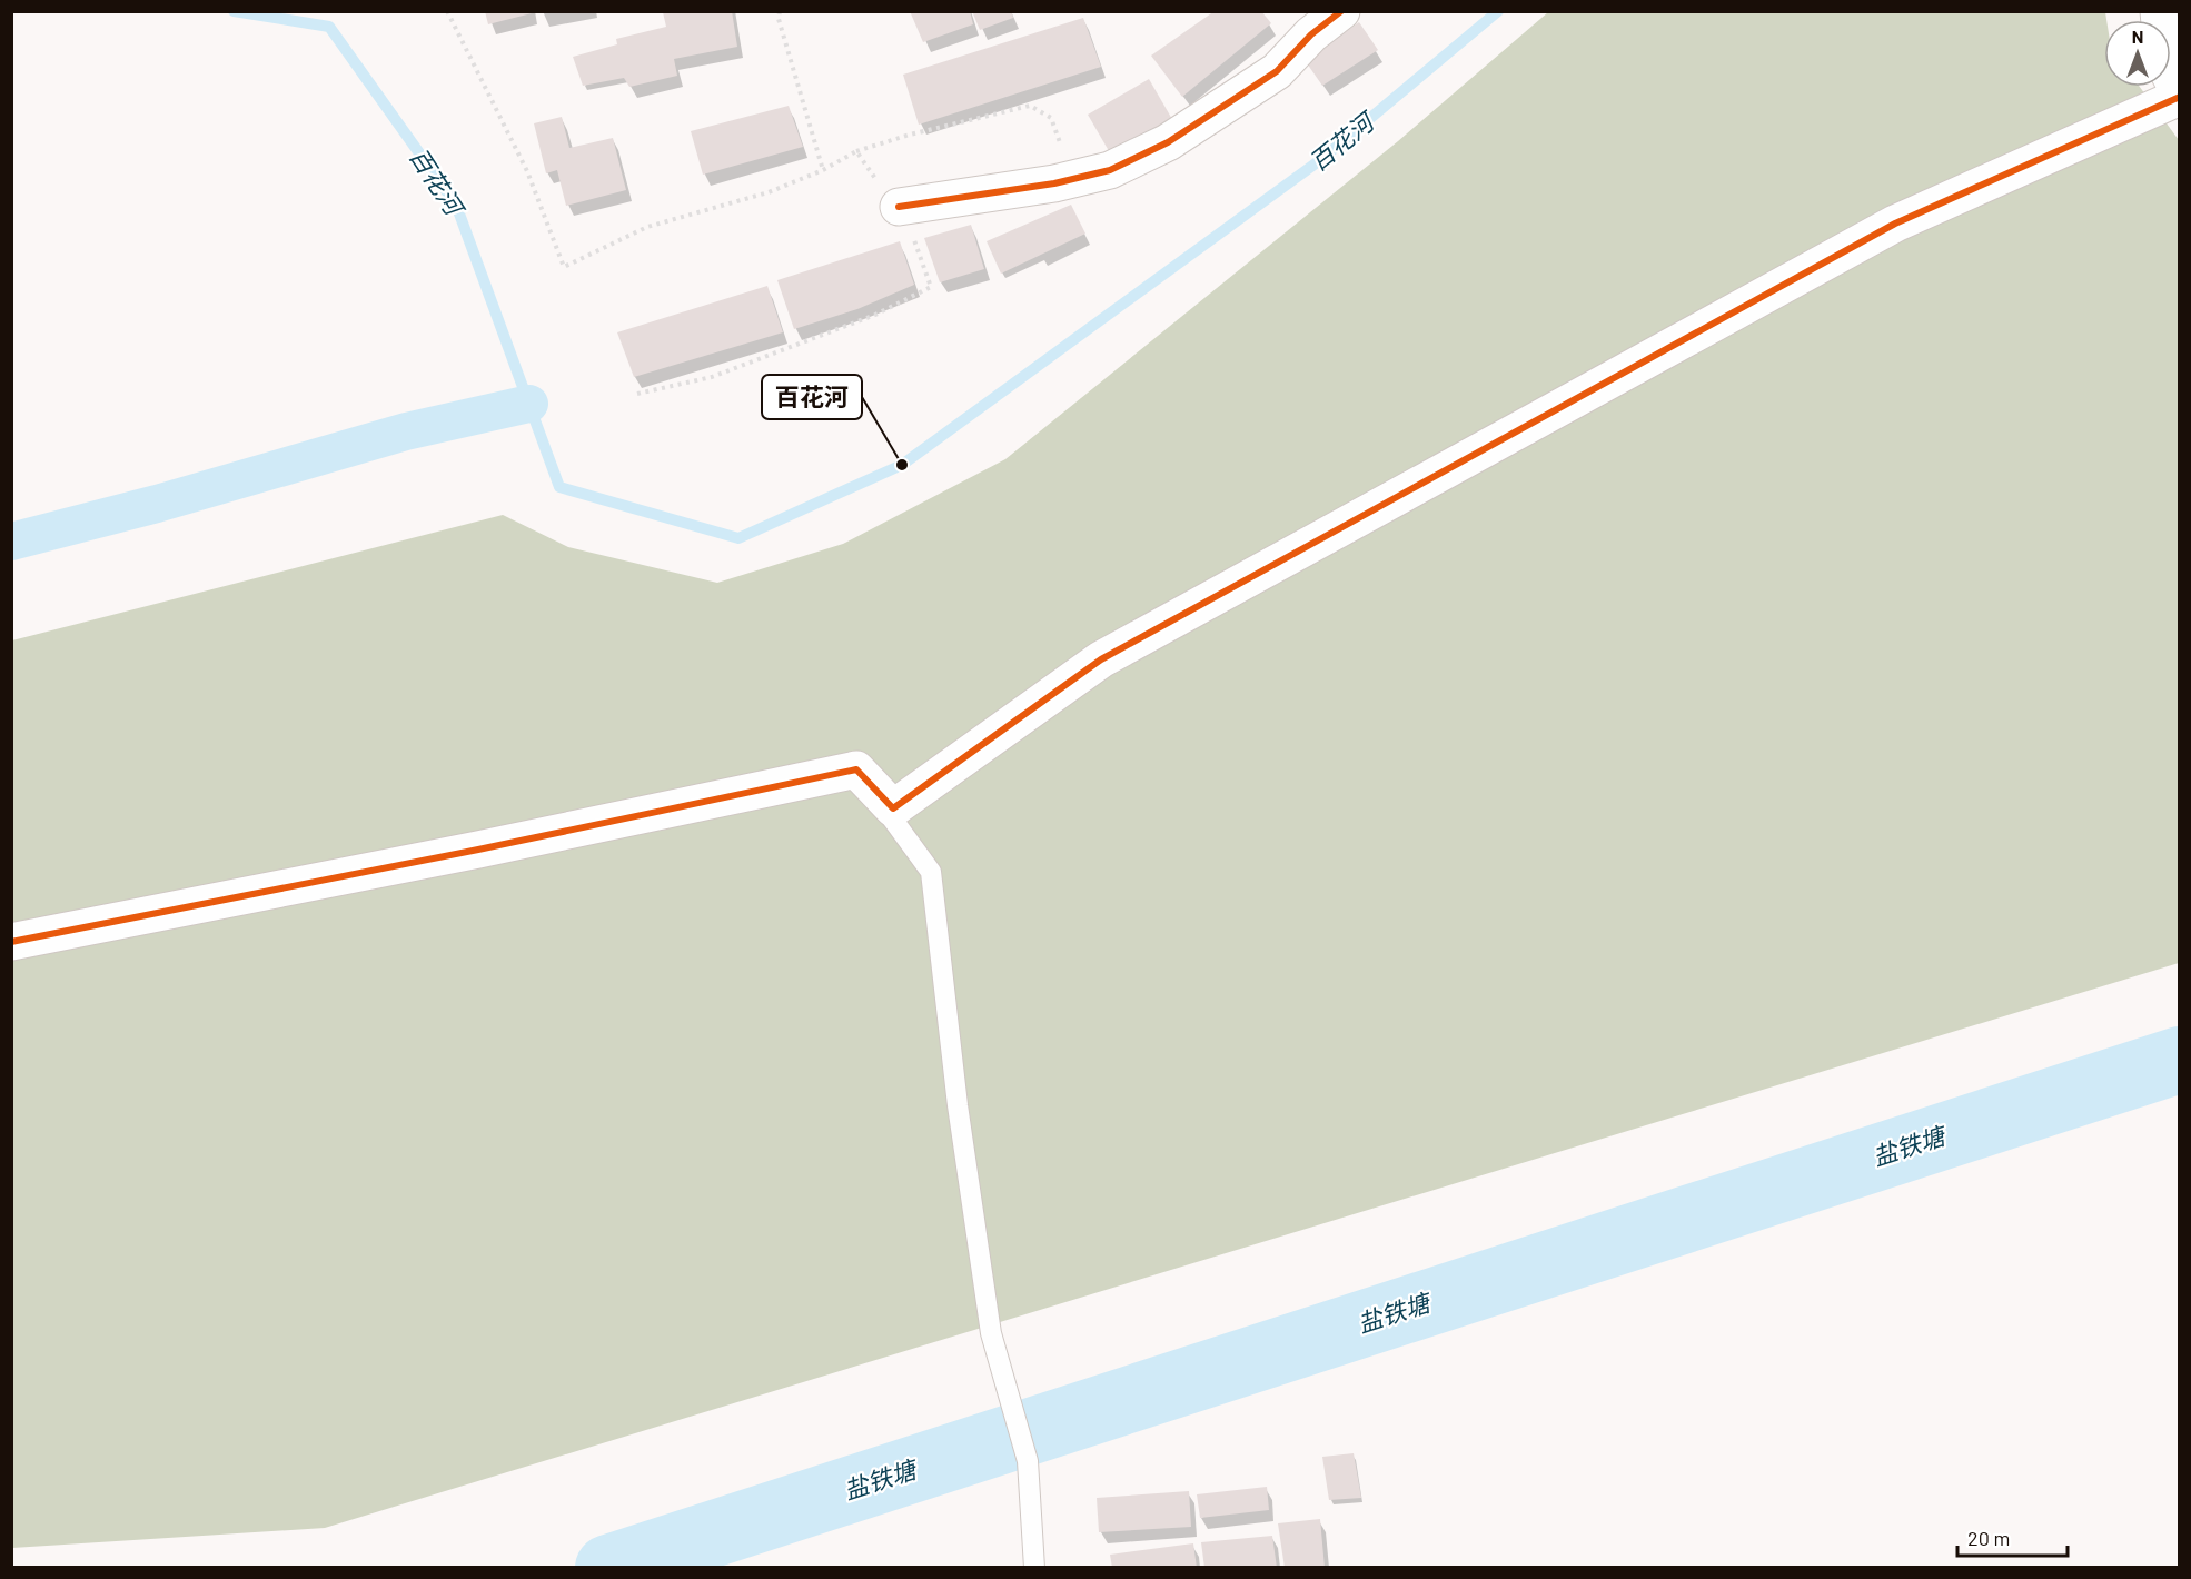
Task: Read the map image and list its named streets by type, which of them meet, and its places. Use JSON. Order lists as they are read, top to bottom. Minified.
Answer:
{"water":["百花河","盐铁塘"],"places":["百花河"],"scale_bar":"20 m","north":"top"}
